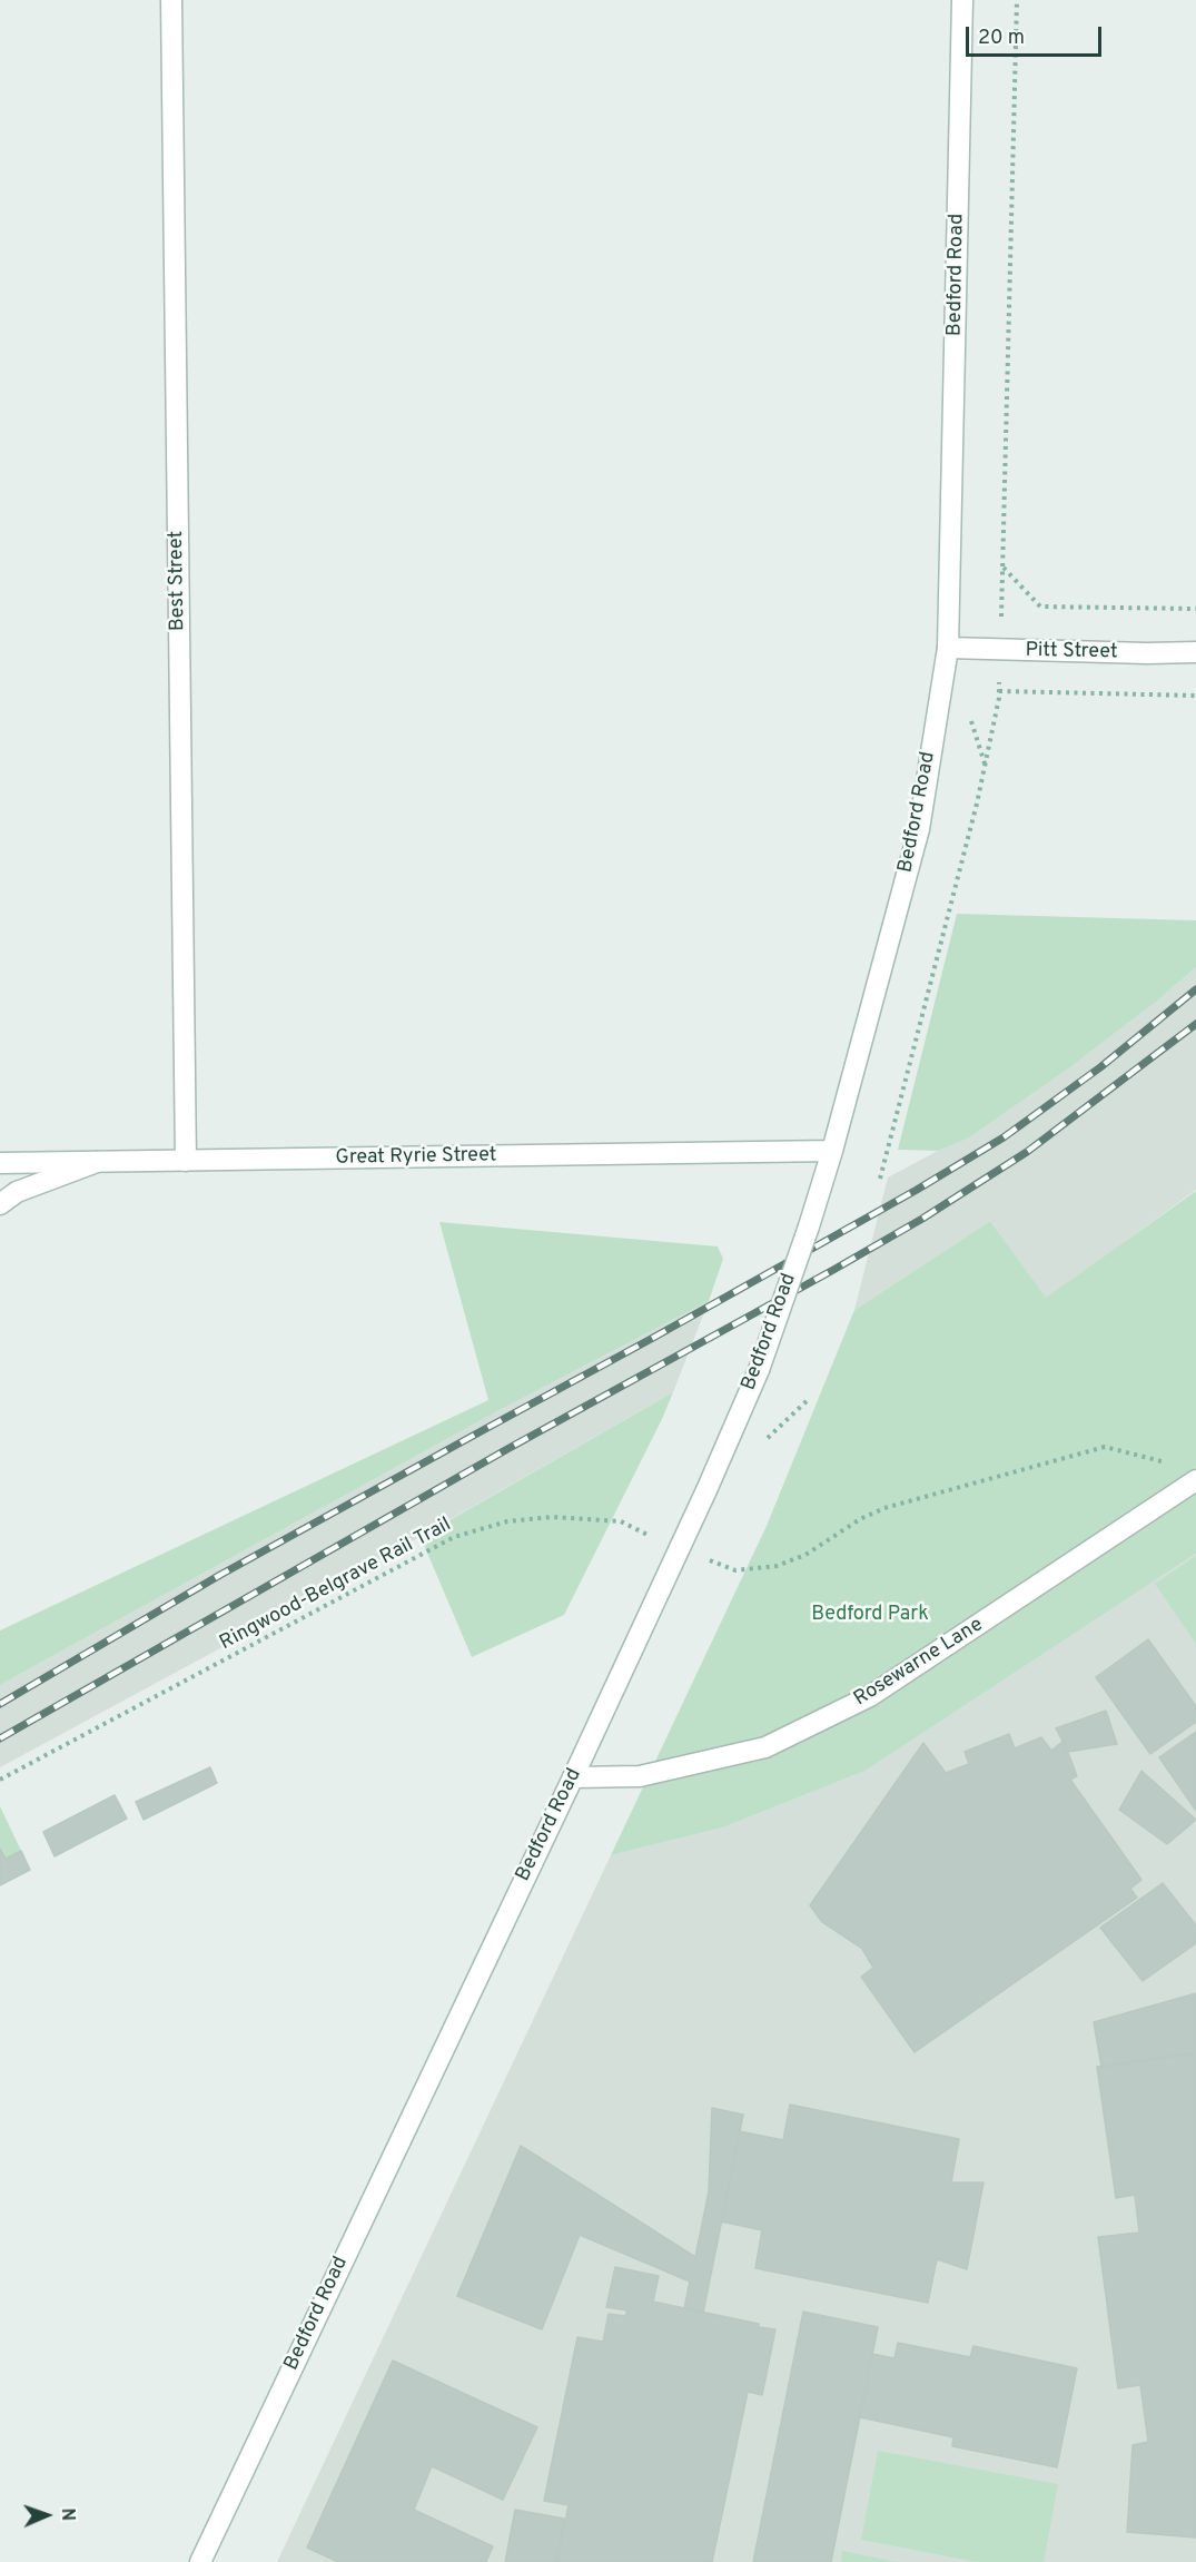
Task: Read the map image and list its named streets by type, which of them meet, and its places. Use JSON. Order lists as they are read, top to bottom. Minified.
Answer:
{"streets":{"main road":["Bedford Road","Best Street","Pitt Street","Great Ryrie Street","Rosewarne Lane"],"path":["Ringwood-Belgrave Rail Trail"]},"crossings":[["Bedford Road","Pitt Street"],["Bedford Road","Great Ryrie Street"],["Bedford Road","Ringwood-Belgrave Rail Trail"],["Bedford Road","Rosewarne Lane"],["Best Street","Great Ryrie Street"]],"parks":["Bedford Park"],"scale_bar":"20 m","north":"right"}
